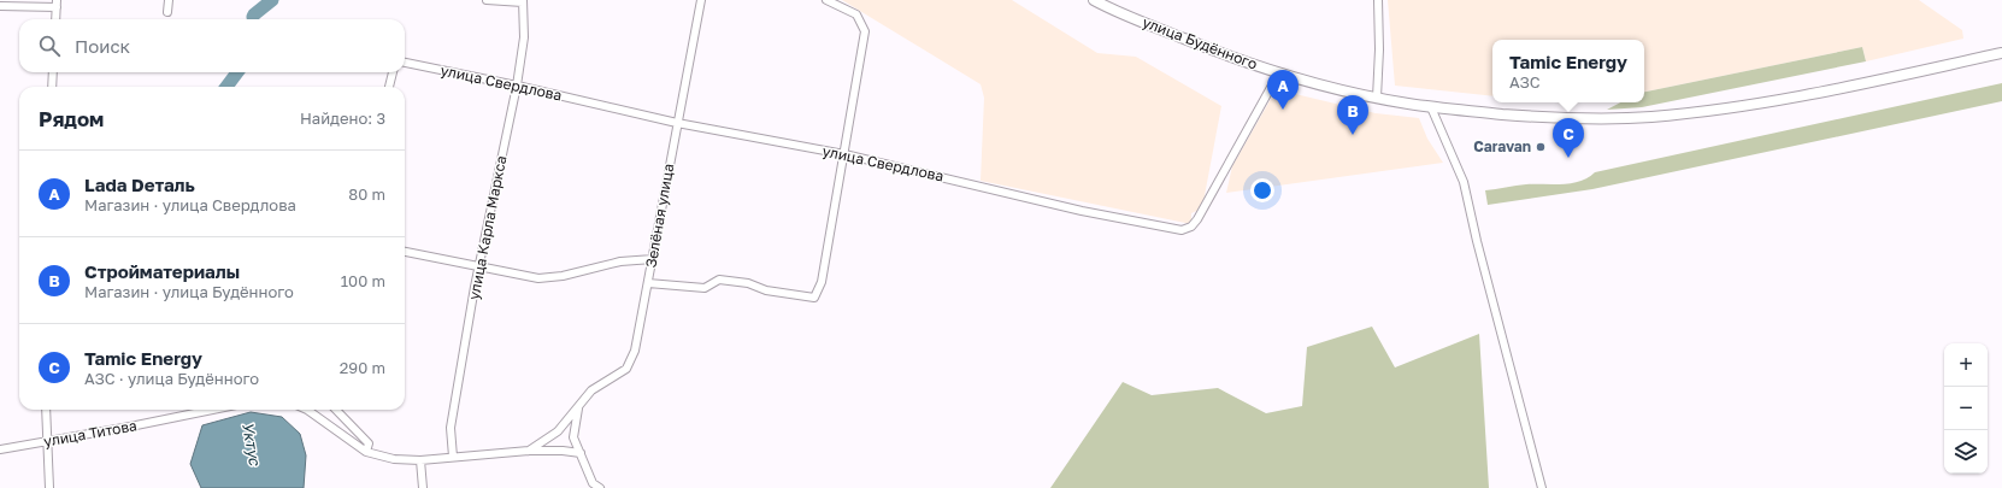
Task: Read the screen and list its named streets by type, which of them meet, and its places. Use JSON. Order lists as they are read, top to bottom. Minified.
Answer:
{"streets":{"main road":["улица Будённого"],"street":["улица Свердлова","Зелёная улица","улица Карла Маркса","улица Титова"]},"crossings":[["улица Будённого","улица Свердлова"],["улица Свердлова","Зелёная улица"],["улица Свердлова","улица Карла Маркса"]],"water":["Уктус"],"places":["Caravan"],"page":{"search":"Поиск","popup":["Tamic Еnergy","АЗС"],"pins":["A","B","C"],"heading":["Рядом","Найдено: 3"],"list":[{"mark":"A","name":"Lada Dеталь","note":"Магазин · улица Свердлова","value":"80 m"},{"mark":"B","name":"Стройматериалы","note":"Магазин · улица Будённого","value":"100 m"},{"mark":"C","name":"Tamic Еnergy","note":"АЗС · улица Будённого","value":"290 m"}],"map_buttons":["+","−"]}}
